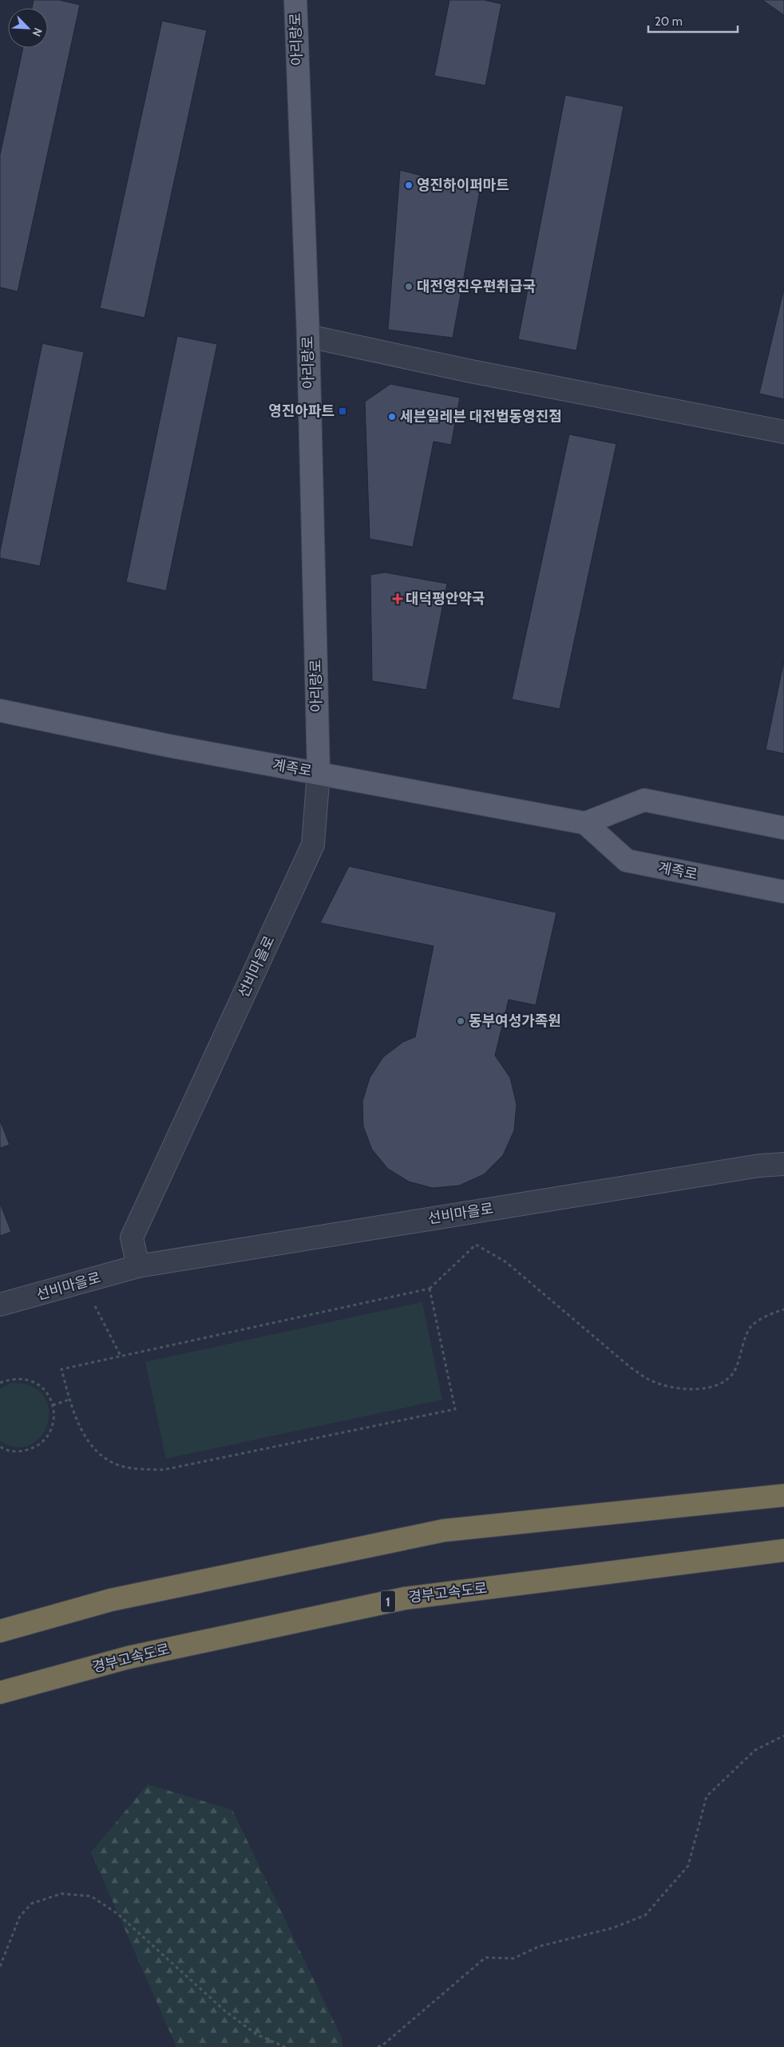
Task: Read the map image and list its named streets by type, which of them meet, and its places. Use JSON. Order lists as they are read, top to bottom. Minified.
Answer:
{"streets":{"highway":["경부고속도로","1"],"main road":["아리랑로","계족로"],"street":["선비마을로"]},"crossings":[["아리랑로","계족로"],["아리랑로","선비마을로"],["계족로","선비마을로"]],"places":{"other":["영진하이퍼마트","대전영진우편취급국","세븐일레븐 대전법동영진점","동부여성가족원"],"transit":["영진아파트"],"health":["대덕평안약국"]},"scale_bar":"20 m","north":"bottom right"}
